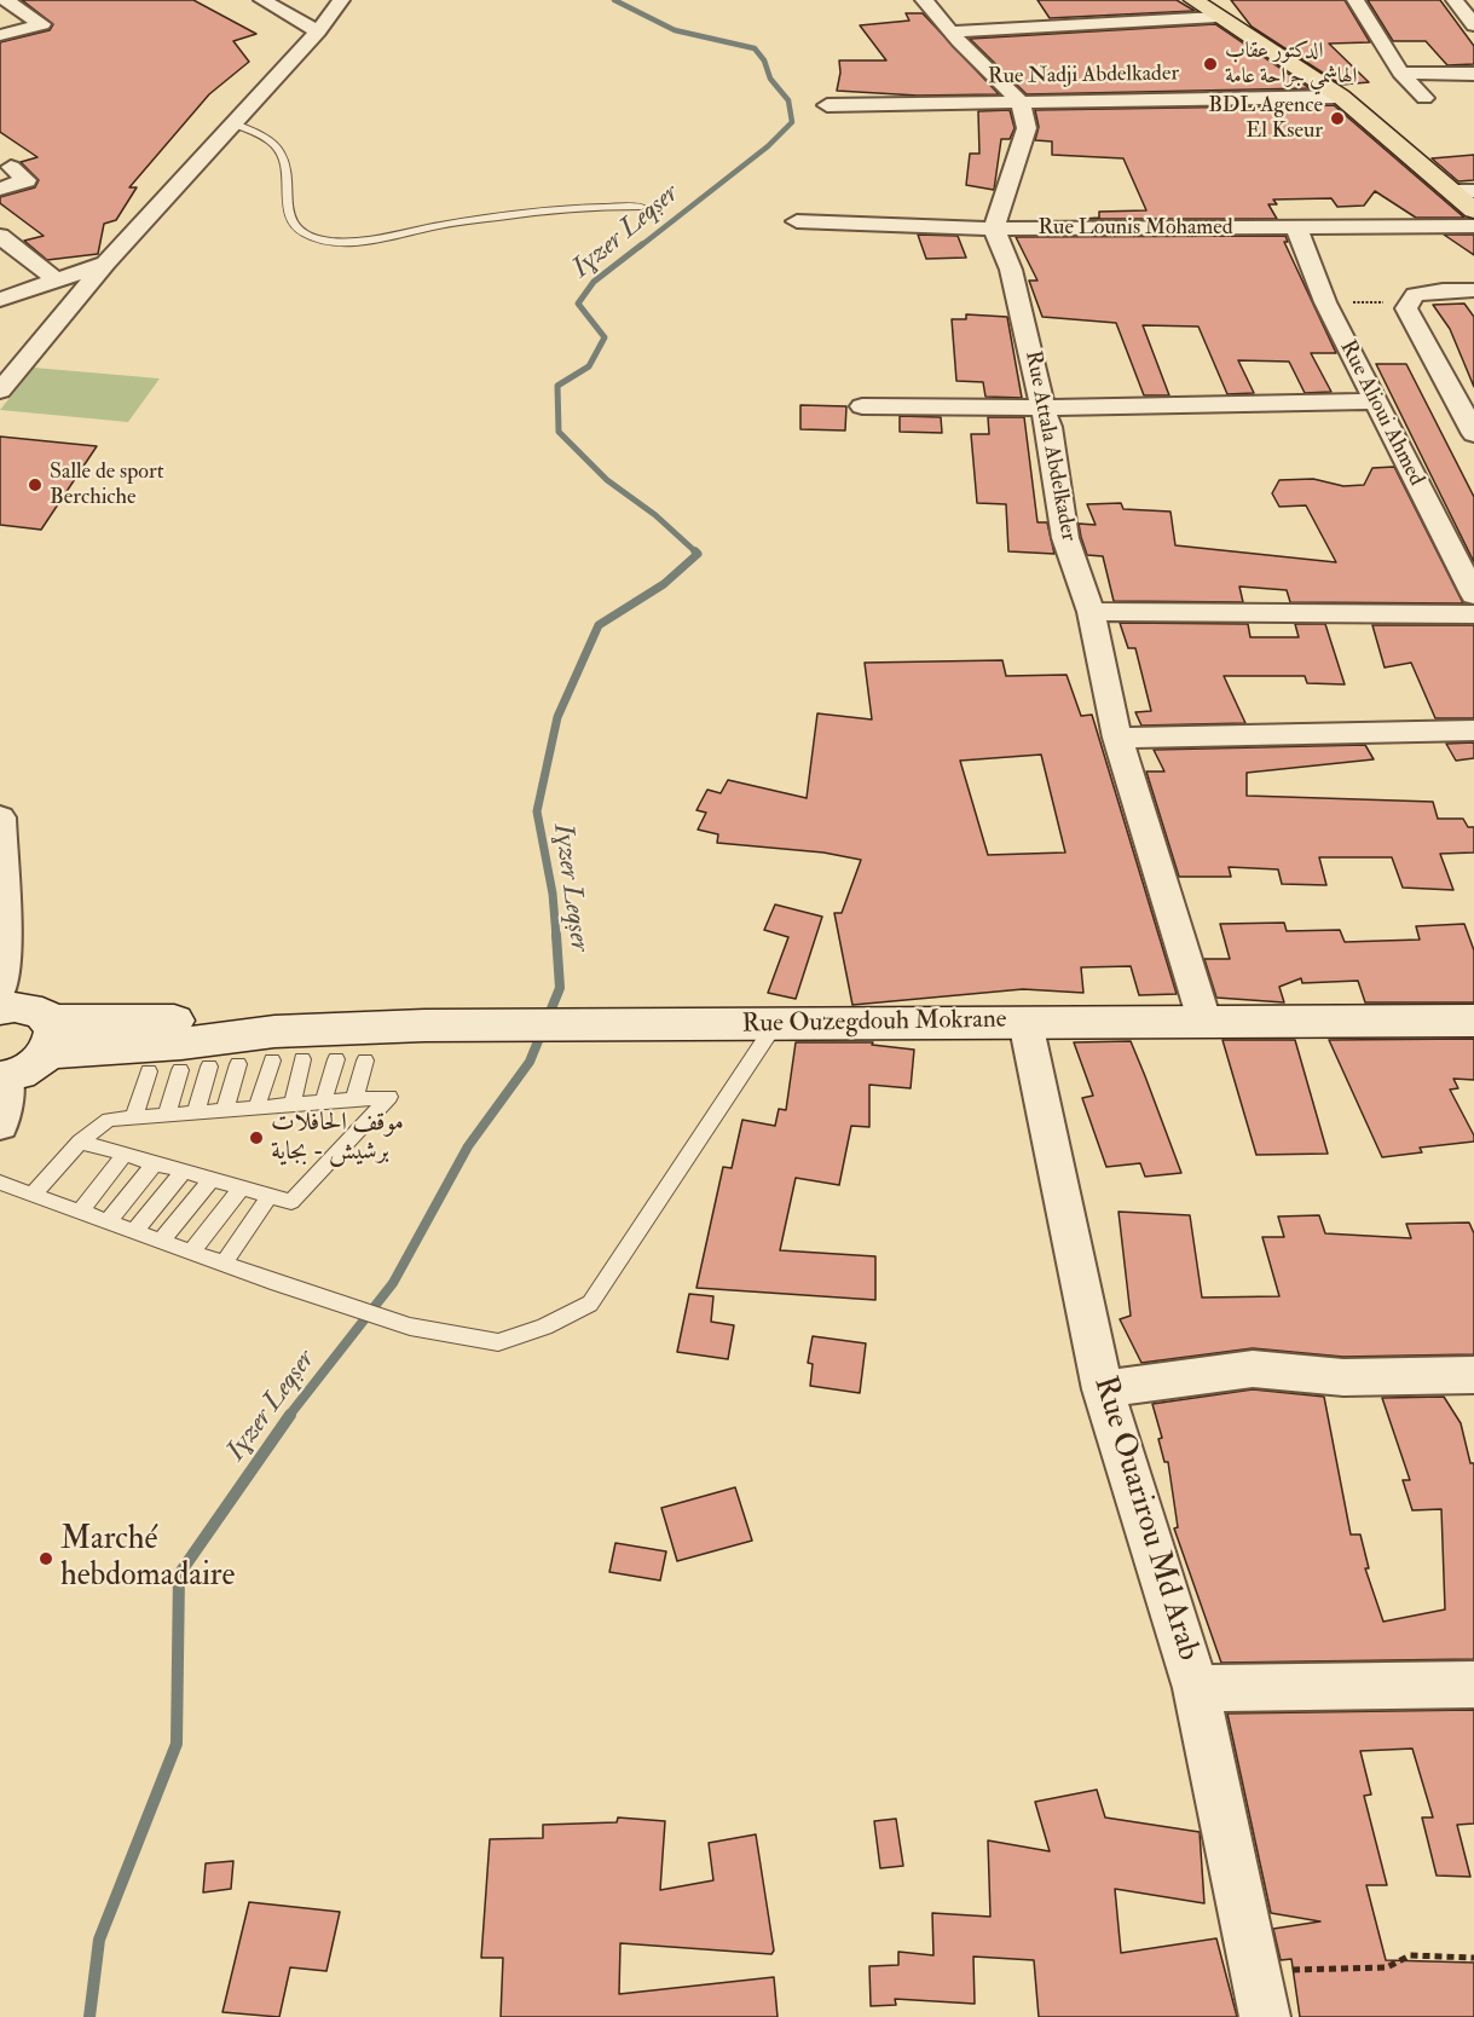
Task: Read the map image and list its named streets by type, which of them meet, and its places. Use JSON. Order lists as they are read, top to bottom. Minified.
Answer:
{"streets":{"main road":["Rue Ouzegdouh Mokrane"],"street":["Rue Nadji Abdelkader","Rue Lounis Mohamed","Rue Alioui Ahmed","Rue Attala Abdelkader","Rue Ouarirou Md Arab"]},"crossings":[["Rue Lounis Mohamed","Rue Alioui Ahmed"],["Rue Lounis Mohamed","Rue Attala Abdelkader"],["Rue Attala Abdelkader","Rue Ouzegdouh Mokrane"],["Rue Ouzegdouh Mokrane","Rue Ouarirou Md Arab"]],"water":["Iɣzer Leqṣer"],"places":["الدكتور عقاب الهاشمي جراحة عامة","BDL Agence El Kseur","Salle de sport Berchiche","موقف الحافلات برشيش - بجاية","Marché hebdomadaire"]}
